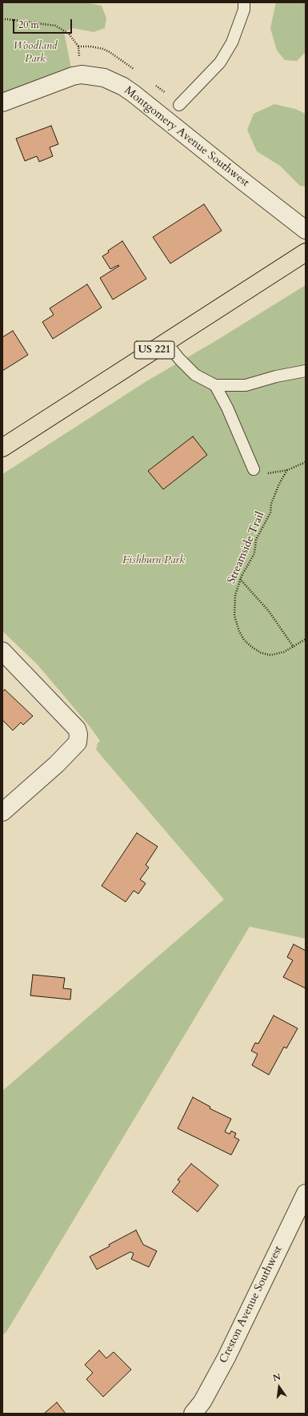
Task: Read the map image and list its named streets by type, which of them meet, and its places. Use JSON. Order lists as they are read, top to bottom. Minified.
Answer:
{"streets":{"main road":["US 221"],"street":["Montgomery Avenue Southwest","Creston Avenue Southwest"],"path":["Streamside Trail"]},"parks":["Woodland Park","Fishburn Park"],"scale_bar":"20 m","north":"top"}
